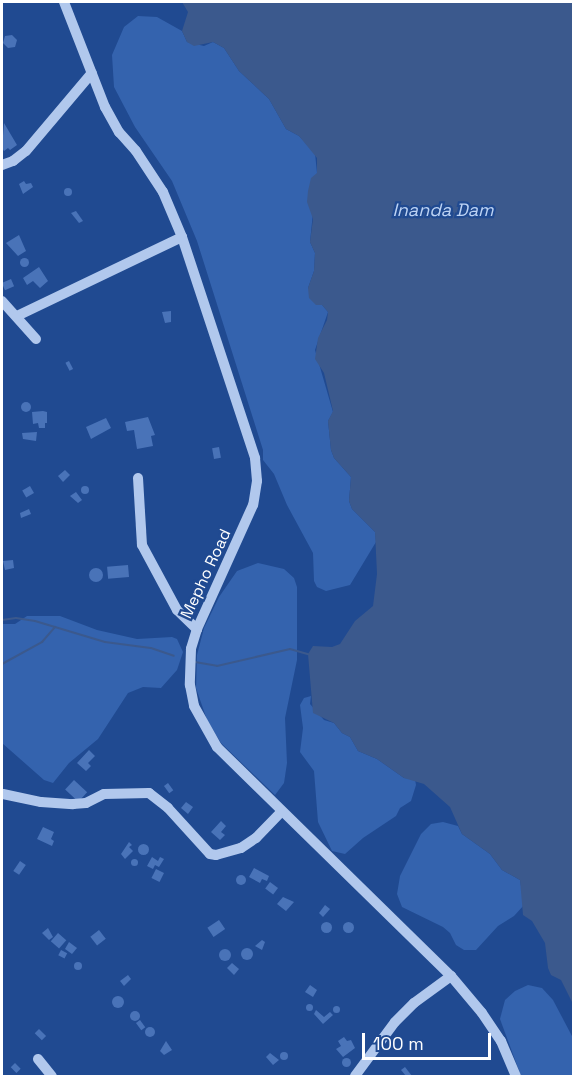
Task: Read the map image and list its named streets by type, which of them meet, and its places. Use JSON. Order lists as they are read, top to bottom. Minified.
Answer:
{"streets":{"street":["Mepho Road"]},"water":["Inanda Dam"],"scale_bar":"100 m"}
